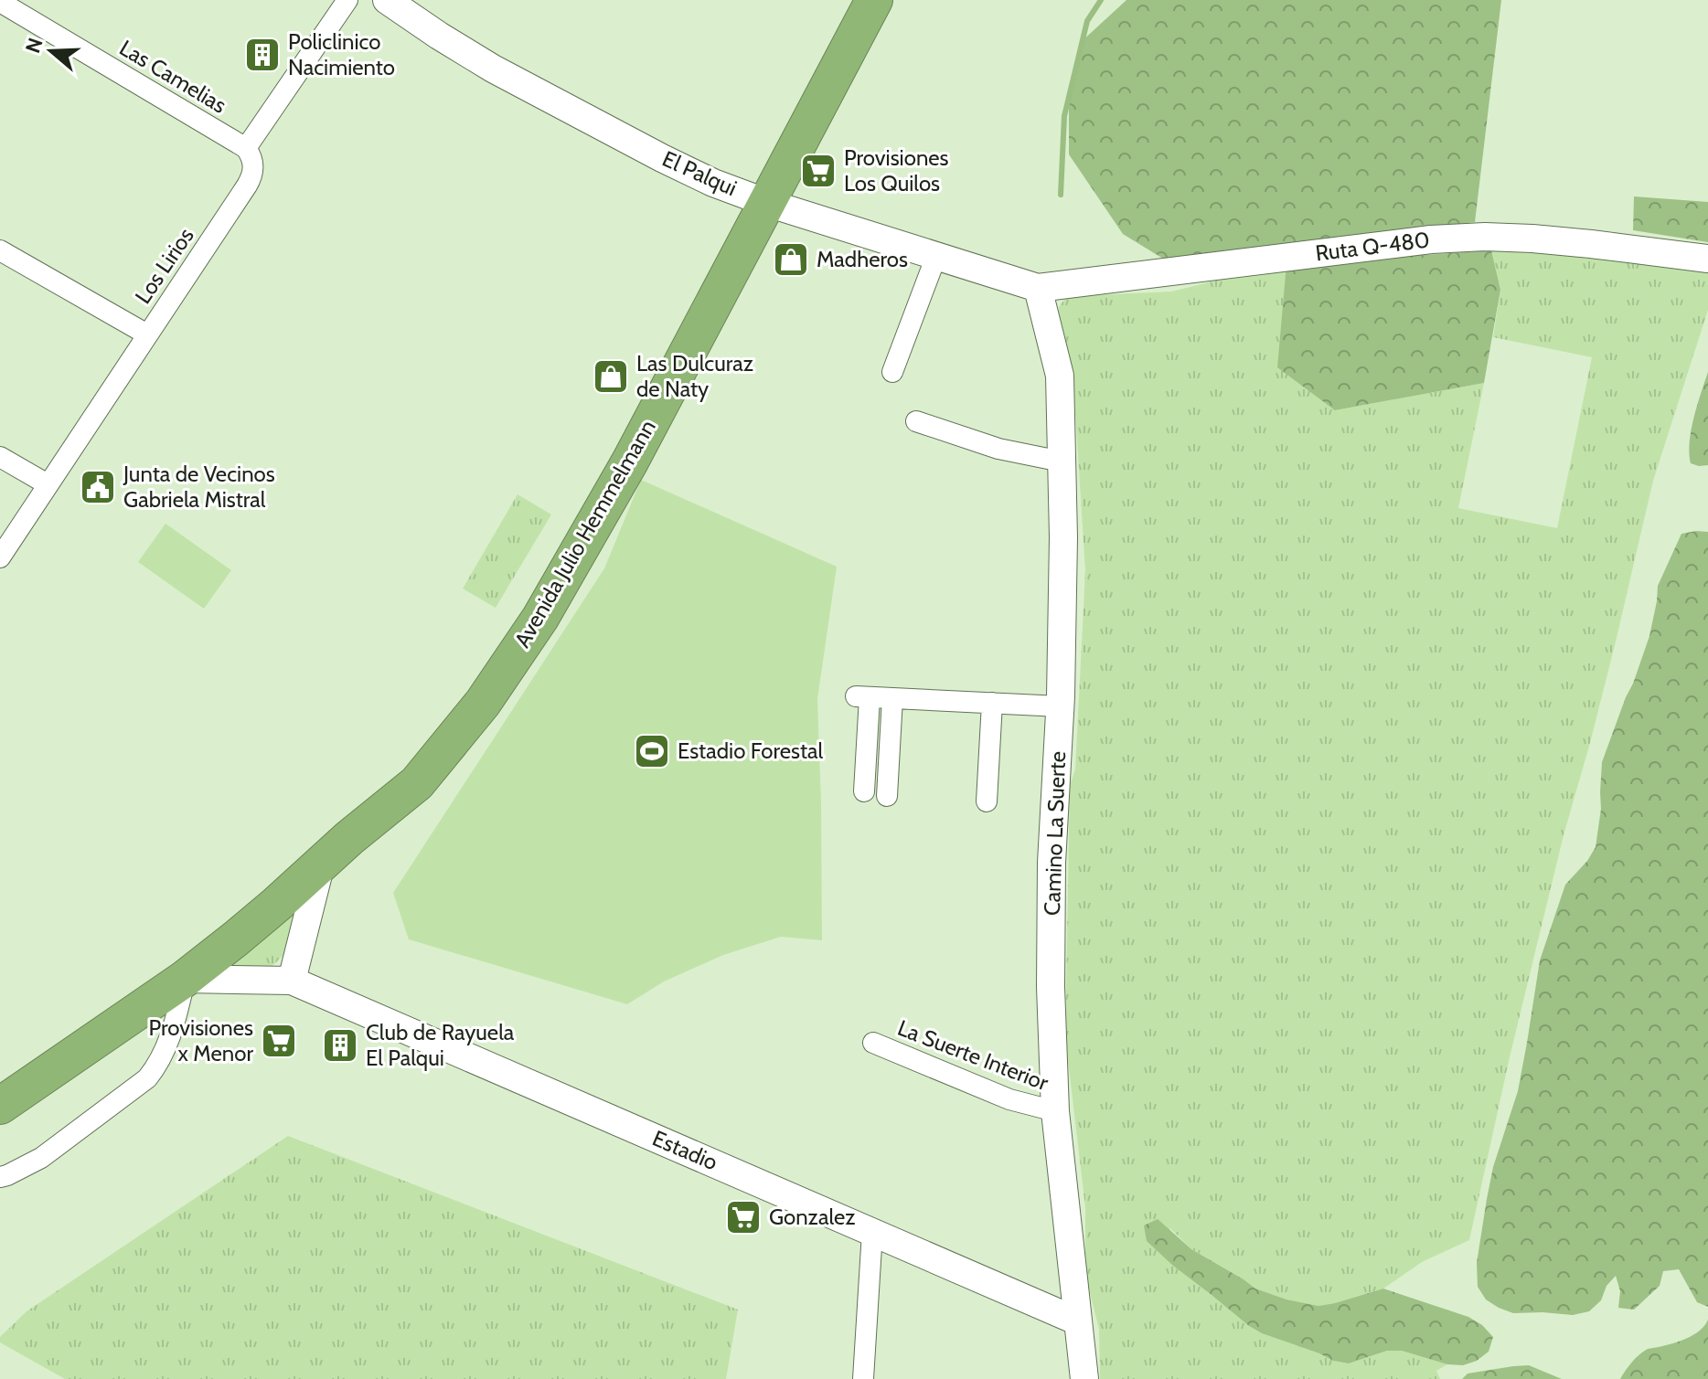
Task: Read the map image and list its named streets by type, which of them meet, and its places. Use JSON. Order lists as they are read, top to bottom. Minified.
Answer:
{"streets":{"highway":["Avenida Julio Hemmelmann"],"street":["Las Camelias","El Palqui","Ruta Q-480","Los Lirios","Camino La Suerte","La Suerte Interior","Estadio"]},"crossings":[["Las Camelias","Los Lirios"],["El Palqui","Ruta Q-480"],["El Palqui","Avenida Julio Hemmelmann"],["El Palqui","Camino La Suerte"],["Ruta Q-480","Camino La Suerte"],["Avenida Julio Hemmelmann","Estadio"],["Camino La Suerte","La Suerte Interior"],["Camino La Suerte","Estadio"]],"places":{"building":["Policlinico Nacimiento","Club de Rayuela El Palqui"],"supermarket":["Provisiones Los Quilos","Provisiones x Menor","Gonzalez"],"shop":["Madheros","Las Dulcuraz de Naty"],"public building":["Junta de Vecinos Gabriela Mistral"],"sports":["Estadio Forestal"]},"north":"left"}
